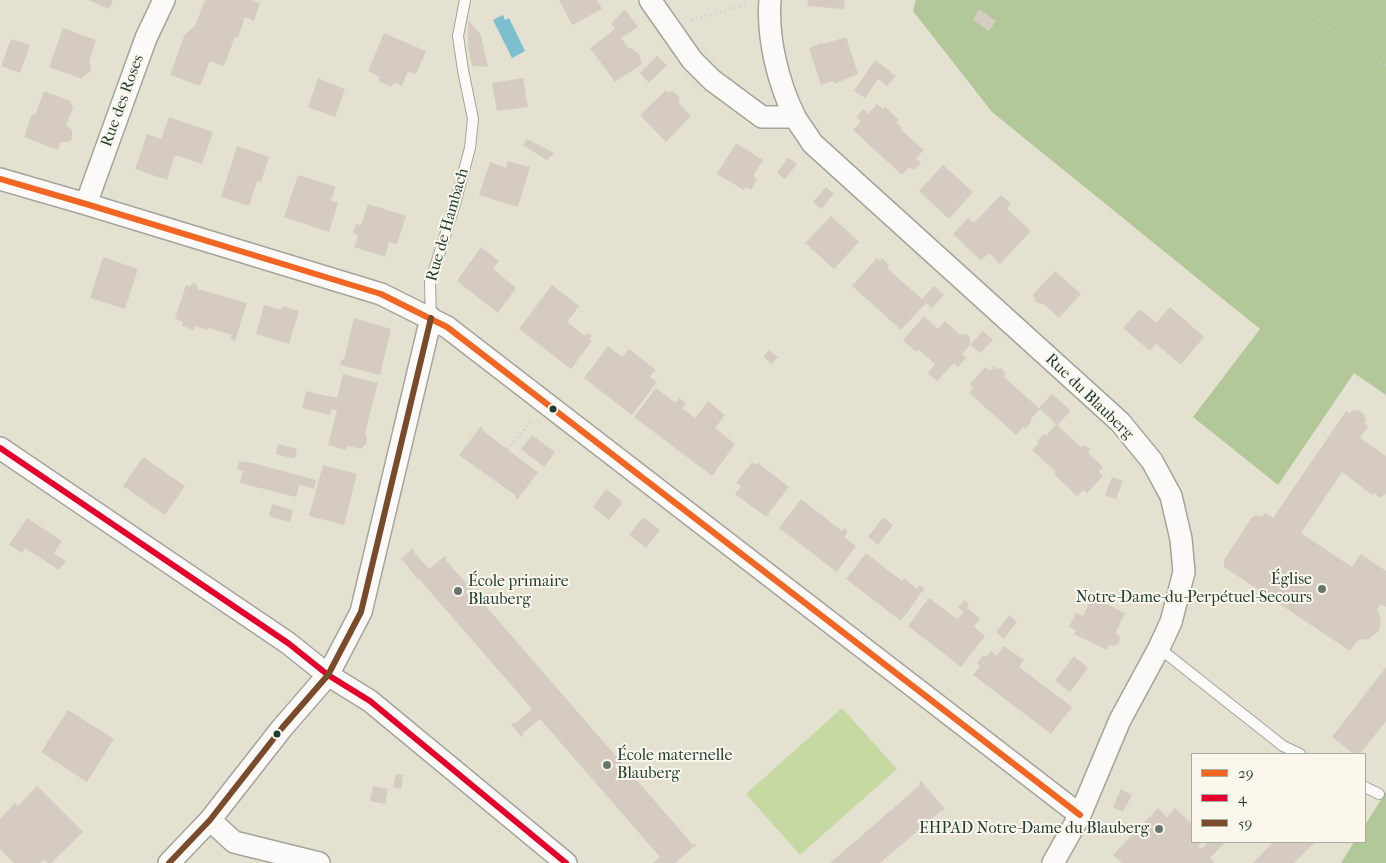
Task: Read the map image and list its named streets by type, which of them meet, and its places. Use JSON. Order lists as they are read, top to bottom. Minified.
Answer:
{"streets":{"street":["Rue des Roses","Rue de Hambach","Rue du Blauberg"]},"places":["Église Notre-Dame-du-Perpétuel-Secours","École primaire Blauberg","École maternelle Blauberg","EHPAD Notre-Dame du Blauberg"],"lines":["transit line 29","transit line 59","transit line 4"],"legend":["29","4","59"]}
